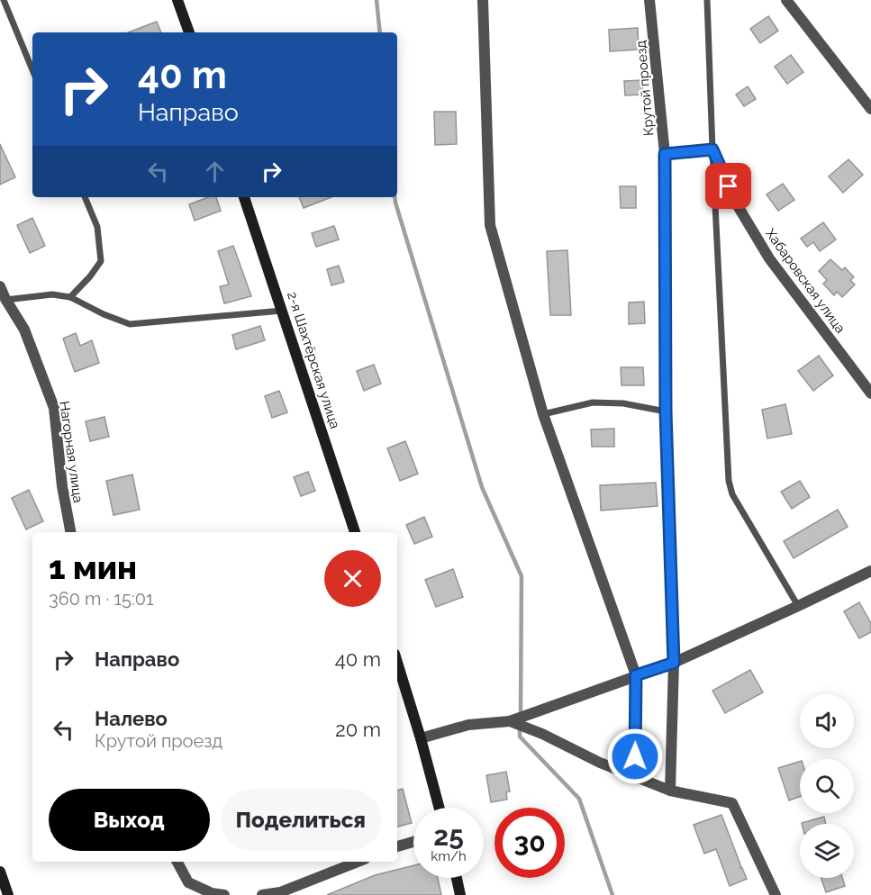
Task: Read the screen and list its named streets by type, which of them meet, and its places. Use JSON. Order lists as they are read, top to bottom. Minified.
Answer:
{"streets":{"main road":["2-я Шахтёрская улица"],"street":["Крутой проезд","Хабаровская улица","Нагорная улица"]},"page":{"turn":["40 m","Направо"],"heading":["1 мин","360 m · 15:01"],"list":[{"name":"Направо","value":"40 m"},{"name":"Налево","note":"Крутой проезд","value":"20 m"}],"buttons":["Выход","Поделиться"],"speed":"25 km/h","limit":"30"}}
